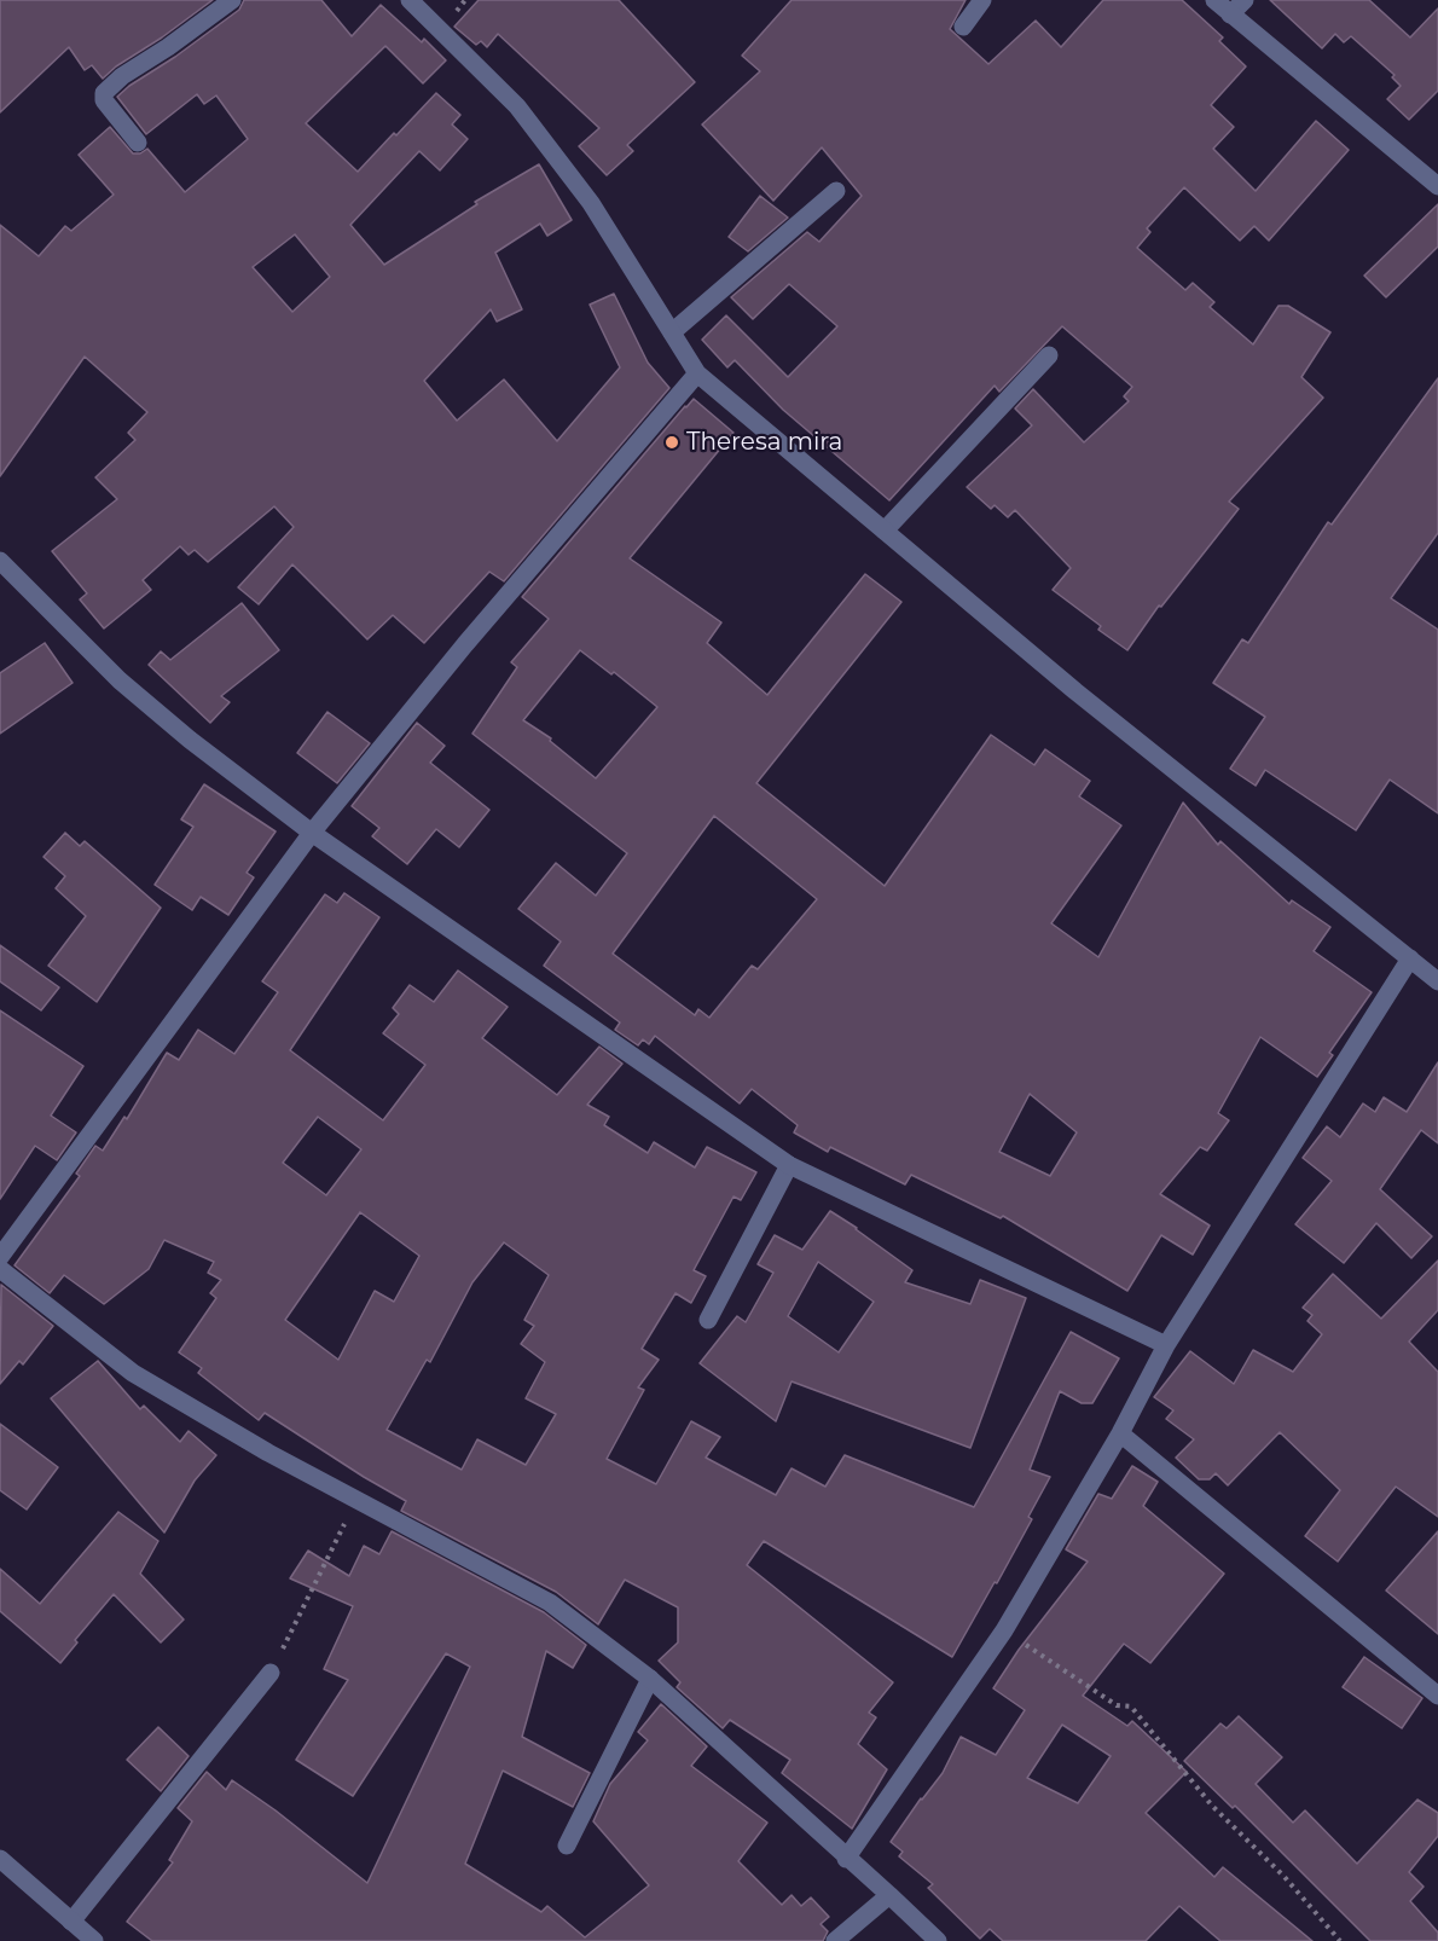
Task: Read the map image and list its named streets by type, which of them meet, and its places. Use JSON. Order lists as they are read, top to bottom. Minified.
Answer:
{"places":["Theresa mira"]}
